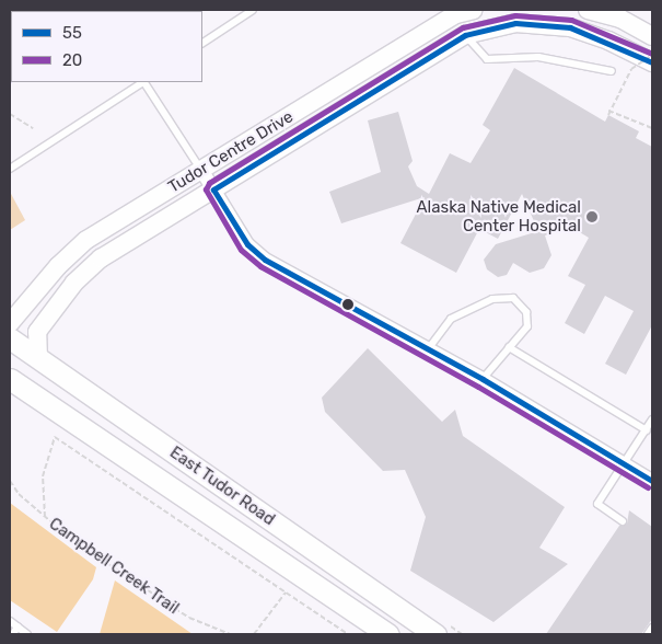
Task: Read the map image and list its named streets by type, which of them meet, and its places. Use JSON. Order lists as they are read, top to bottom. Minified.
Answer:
{"streets":{"main road":["East Tudor Road"],"street":["Tudor Centre Drive"],"path":["Campbell Creek Trail"]},"crossings":[["Tudor Centre Drive","East Tudor Road"]],"places":["Alaska Native Medical Center Hospital"],"lines":["transit line 20","transit line 55"],"legend":["55","20"]}
